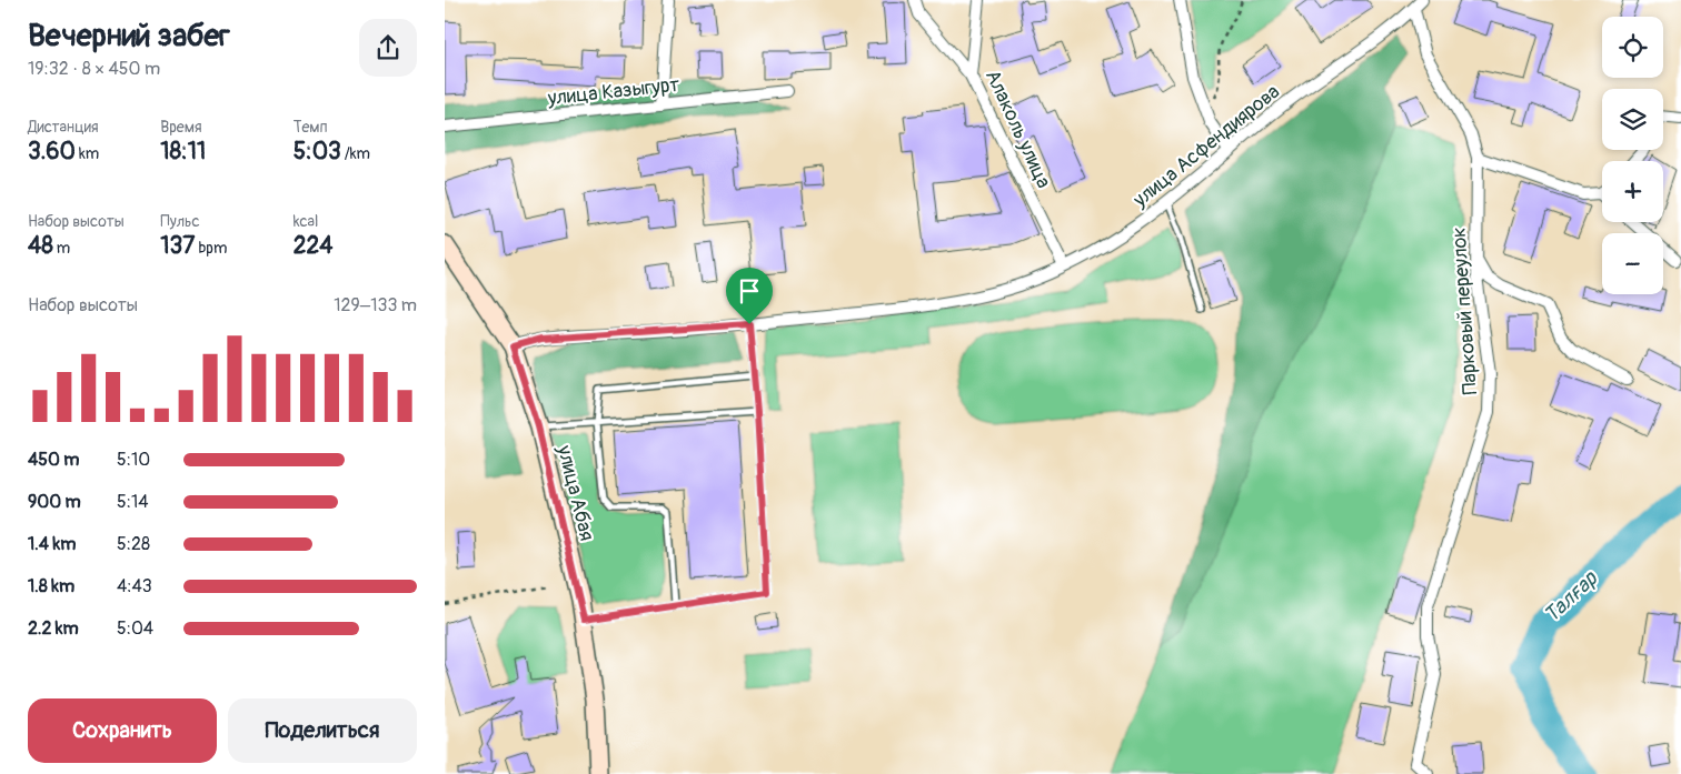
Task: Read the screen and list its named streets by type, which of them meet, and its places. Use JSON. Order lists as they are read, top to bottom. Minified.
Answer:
{"streets":{"street":["улица Казыгурт","Алаколь улица","улица Асфендиярова","Парковый переулок","улица Абая"]},"crossings":[["Алаколь улица","улица Асфендиярова"],["улица Асфендиярова","Парковый переулок"],["улица Асфендиярова","улица Абая"]],"water":["Талғар"],"page":{"heading":["Вечерний забег","19:32 · 8 × 450 m"],"map_buttons":["+","−"],"stats":[["Дистанция","3.60 km"],["Время","18:11"],["Темп","5:03 /km"],["Набор высоты","48 m"],["Пульс","137 bpm"],["kcal","224"]],"chart":["Набор высоты","129–133 m"],"list":[{"name":"450 m","note":"5:10"},{"name":"900 m","note":"5:14"},{"name":"1.4 km","note":"5:28"},{"name":"1.8 km","note":"4:43"},{"name":"2.2 km","note":"5:04"}],"buttons":["Сохранить","Поделиться"]}}
